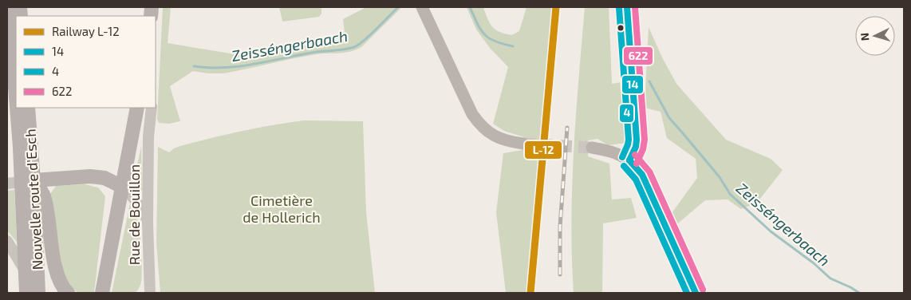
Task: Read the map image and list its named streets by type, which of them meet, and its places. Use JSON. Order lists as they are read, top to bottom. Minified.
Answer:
{"streets":{"main road":["Nouvelle route d'Esch"],"street":["Rue de Bouillon"]},"water":["Zeisséngerbaach"],"parks":["Cimetière de Hollerich"],"lines":["rail line L-12","transit line 14","transit line 622","transit line 4"],"legend":["Railway L-12","14","4","622"],"north":"left"}
